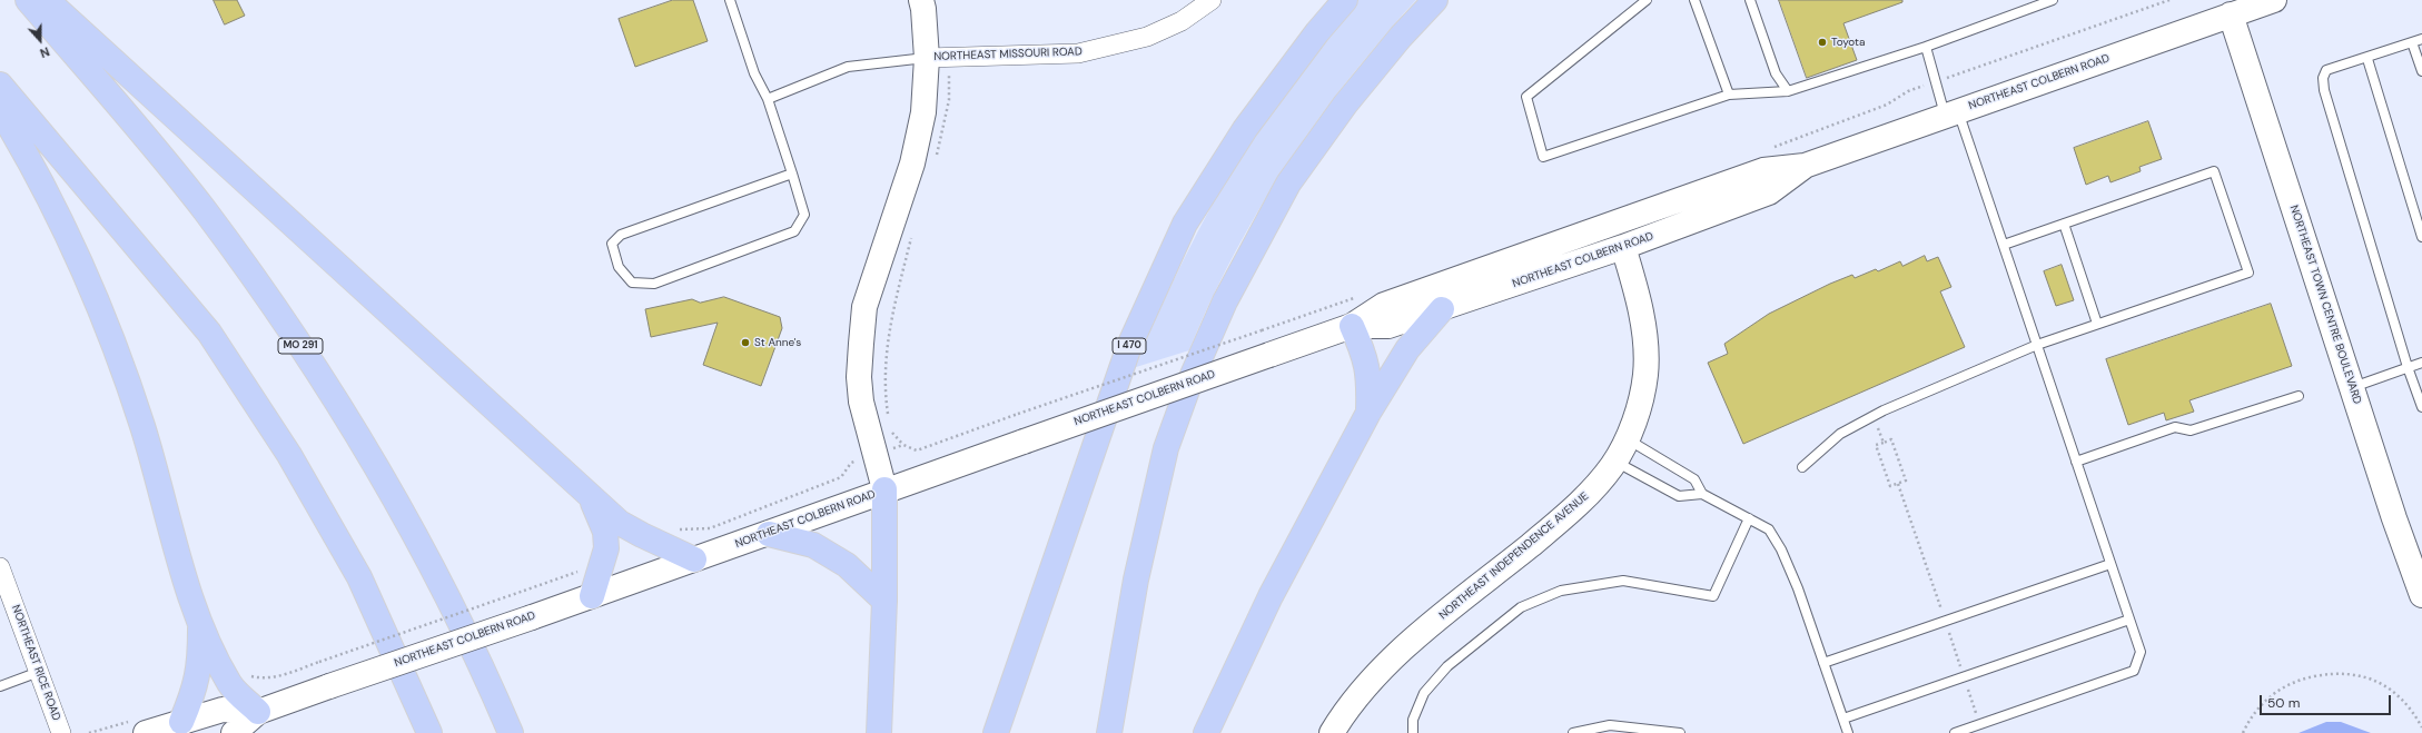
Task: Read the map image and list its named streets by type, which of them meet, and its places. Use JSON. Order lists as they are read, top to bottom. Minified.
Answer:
{"streets":{"highway":["MO 291","I 470"],"main road":["NORTHEAST COLBERN ROAD","NORTHEAST TOWN CENTRE BOULEVARD","NORTHEAST INDEPENDENCE AVENUE"],"street":["NORTHEAST MISSOURI ROAD","NORTHEAST RICE ROAD"]},"crossings":[["NORTHEAST COLBERN ROAD","NORTHEAST TOWN CENTRE BOULEVARD"],["NORTHEAST COLBERN ROAD","NORTHEAST INDEPENDENCE AVENUE"]],"places":["Toyota","St Anne's"],"scale_bar":"50 m","north":"bottom"}
